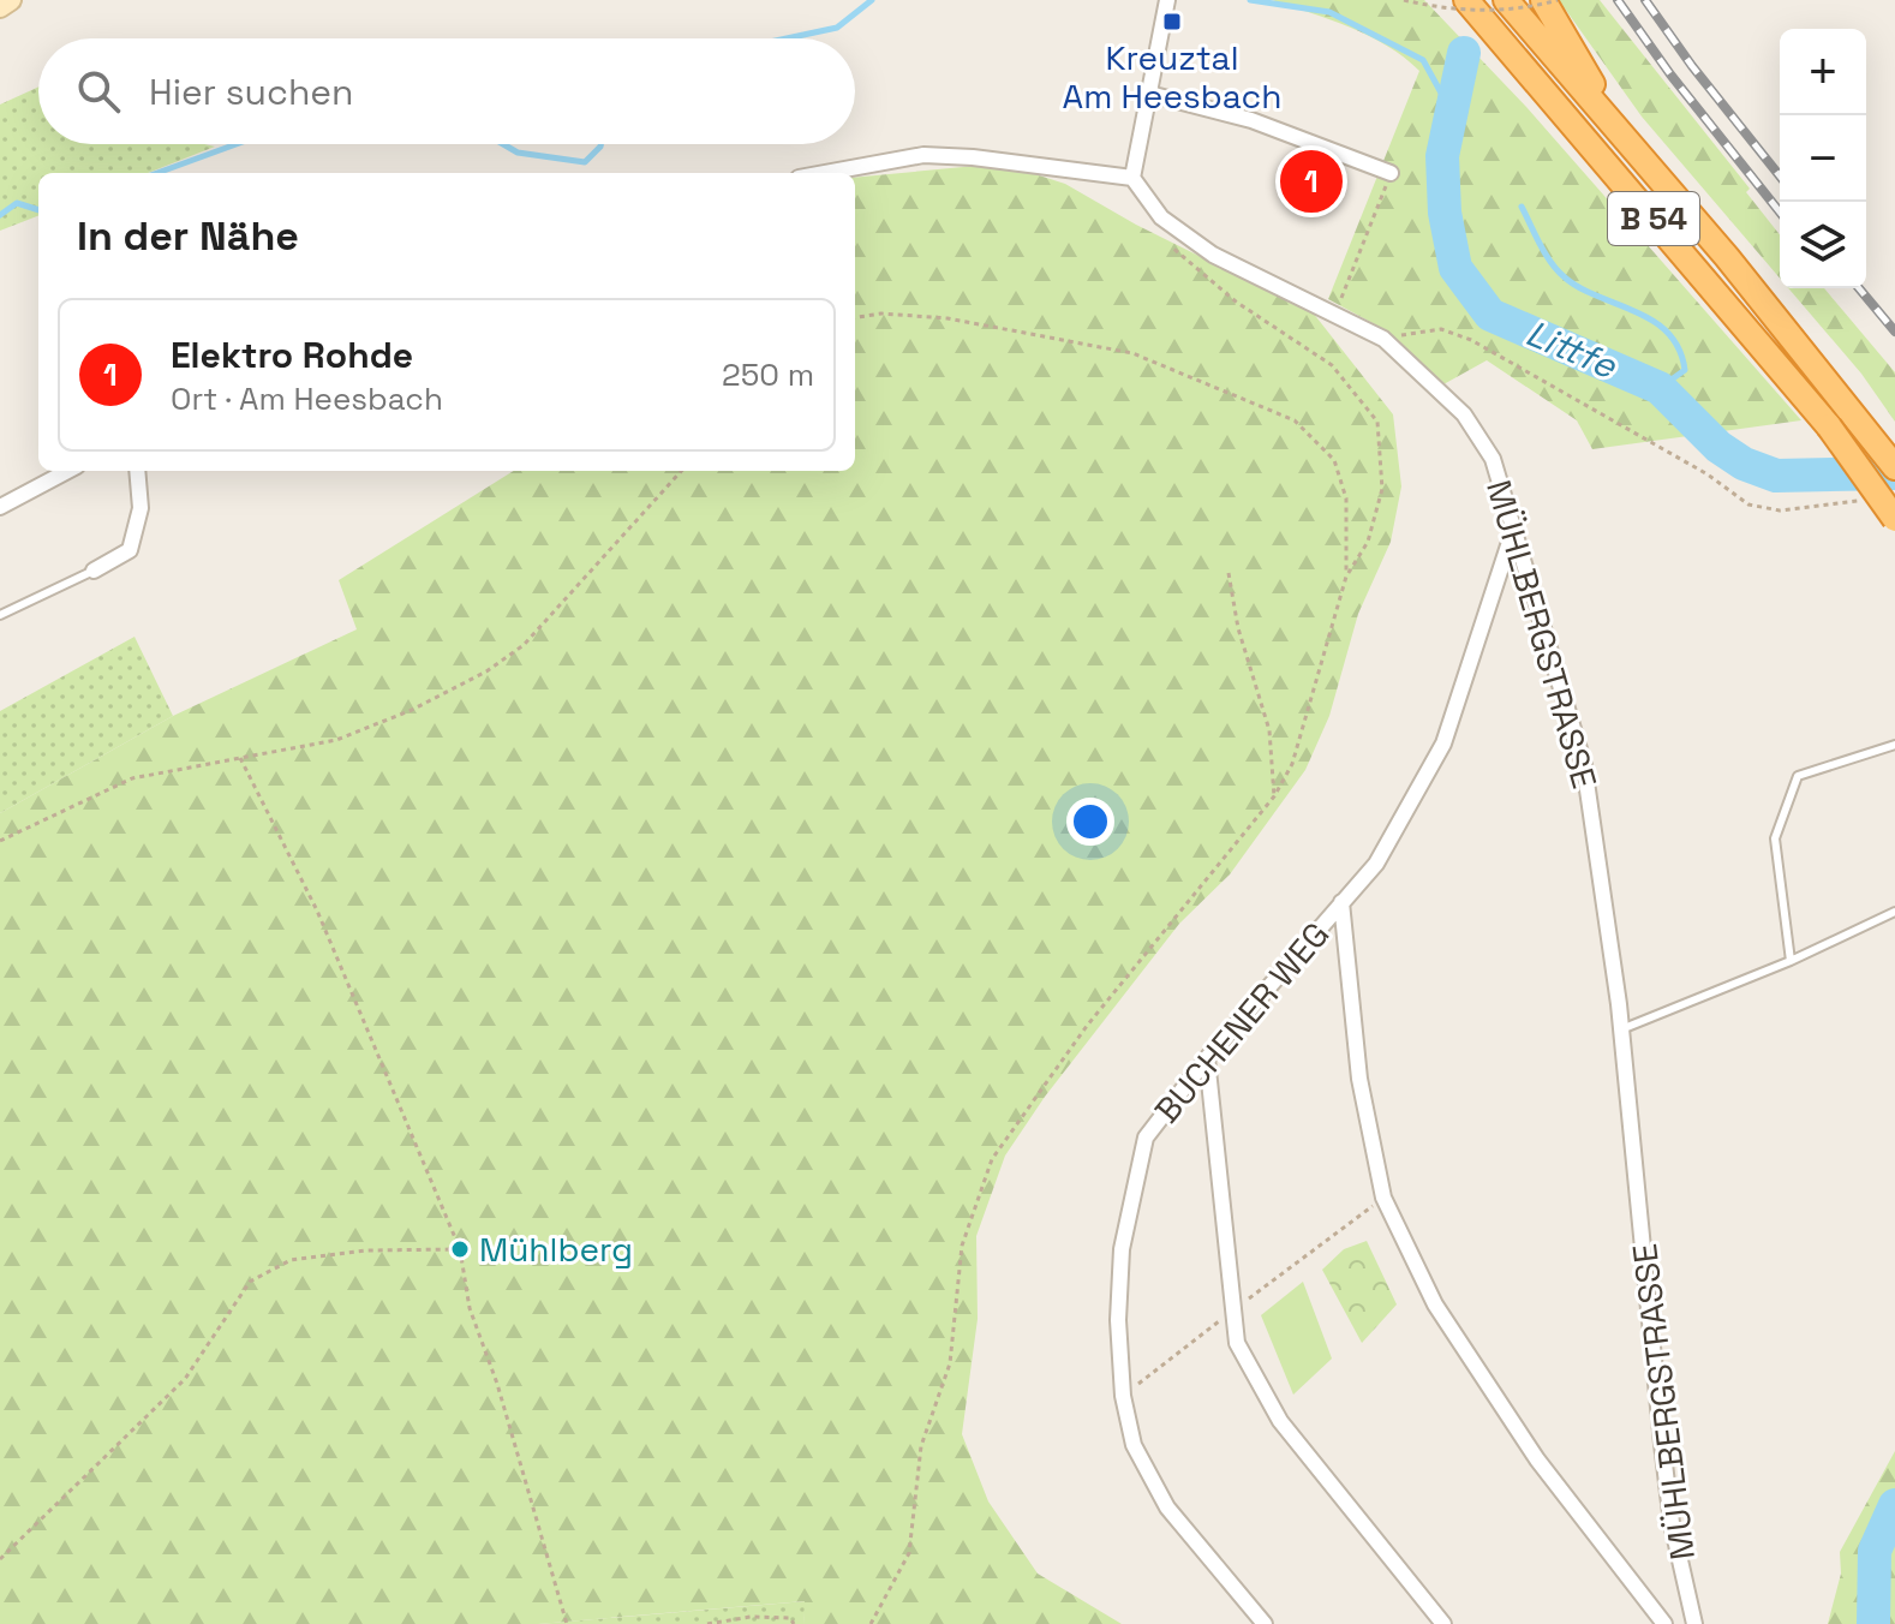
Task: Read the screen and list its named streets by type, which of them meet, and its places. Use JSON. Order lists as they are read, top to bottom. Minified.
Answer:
{"streets":{"highway":["B 54"],"street":["MÜHLBERGSTRASSE","BUCHENER WEG"]},"crossings":[["MÜHLBERGSTRASSE","BUCHENER WEG"]],"water":["Littfe"],"places":{"transit":["Kreuztal Am Heesbach"],"other":["Mühlberg"]},"page":{"map_buttons":["+","−"],"search":"Hier suchen","pins":"1","heading":"In der Nähe","list":[{"mark":"1","name":"Elektro Rohde","note":"Ort · Am Heesbach","value":"250 m"}]}}
